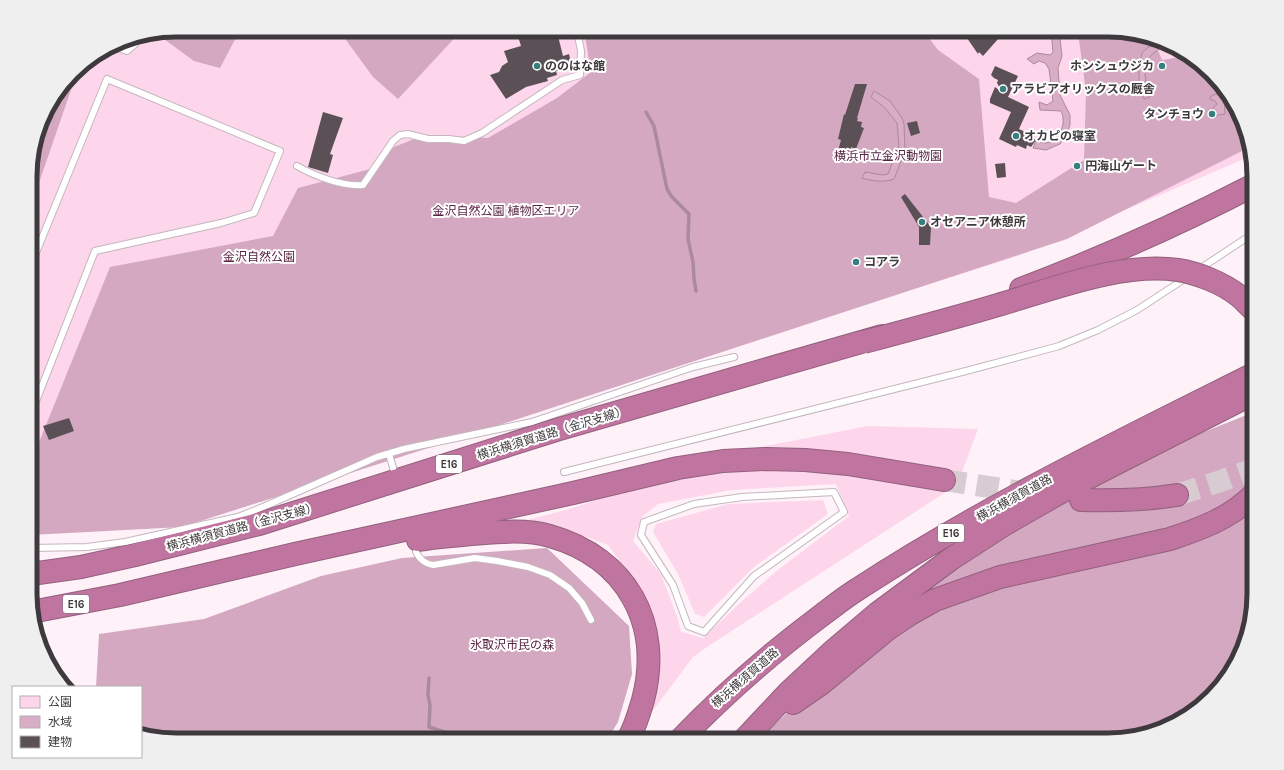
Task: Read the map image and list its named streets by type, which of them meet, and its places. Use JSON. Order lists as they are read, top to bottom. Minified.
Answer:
{"streets":{"highway":["横浜横須賀道路（金沢支線）","E16","横浜横須賀道路"]},"crossings":[["横浜横須賀道路（金沢支線）","E16"]],"parks":["横浜市立金沢動物園","金沢自然公園 植物区エリア","金沢自然公園","氷取沢市民の森"],"places":["ののはな館","ホンシュウジカ","アラビアオリックスの厩舎","タンチョウ","オカピの寝室","円海山ゲート","オセアニア休憩所","コアラ"],"legend":["公園","水域","建物"]}
